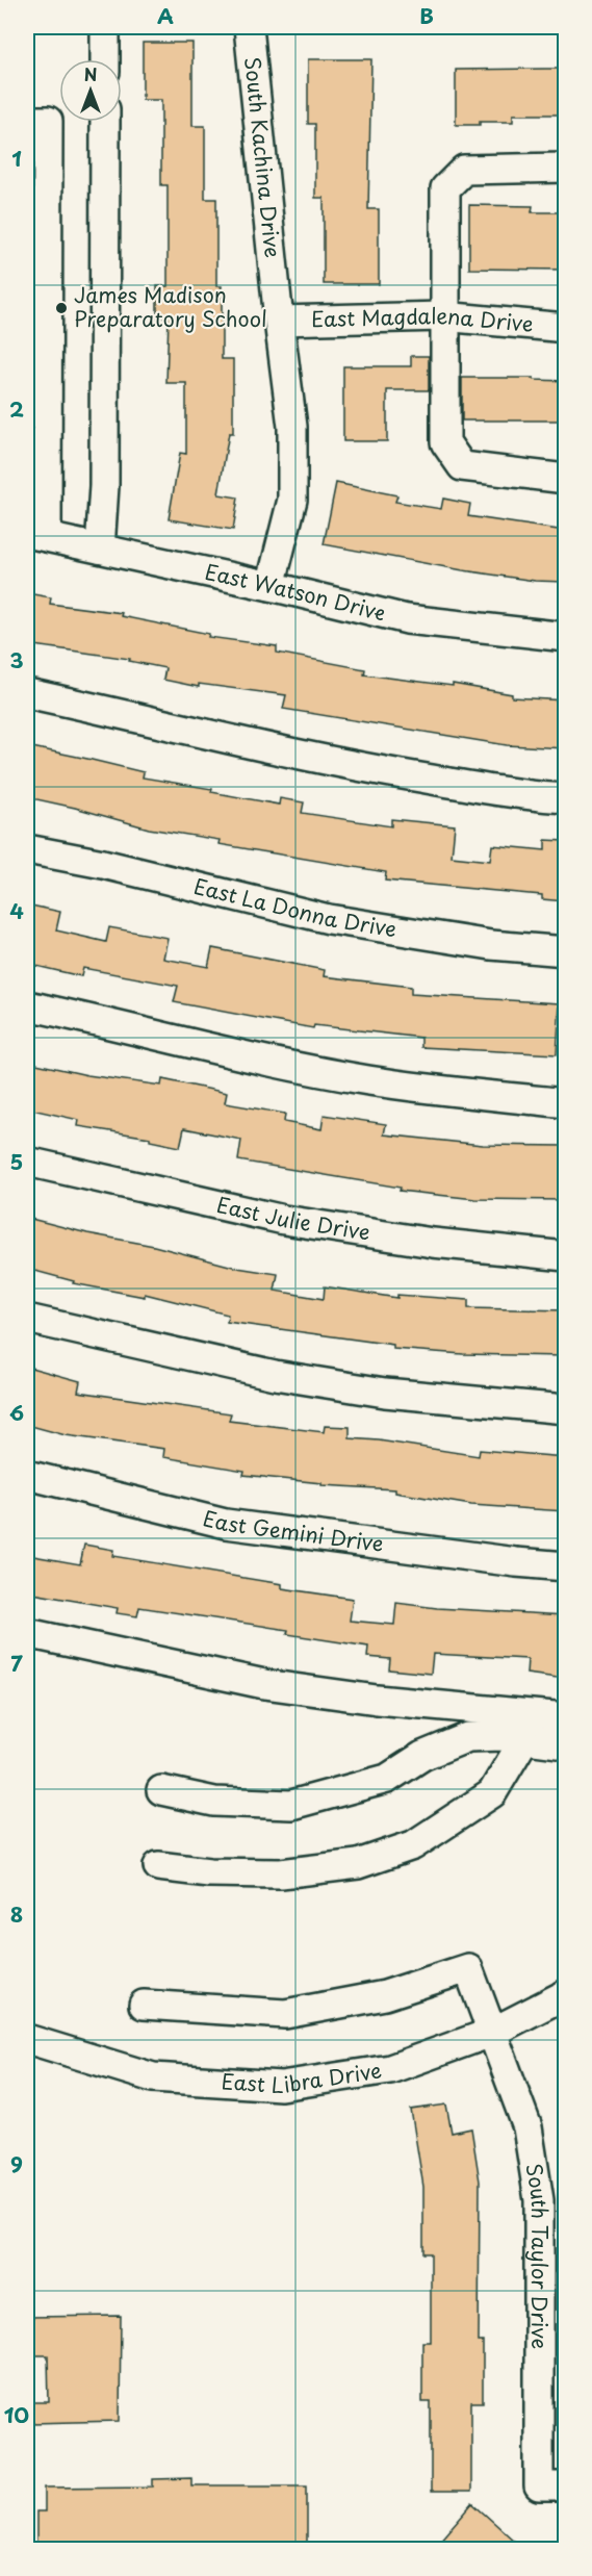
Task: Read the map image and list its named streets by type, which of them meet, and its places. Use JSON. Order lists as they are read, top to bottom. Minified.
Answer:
{"streets":{"street":["South Kachina Drive","East Magdalena Drive","East Watson Drive","East La Donna Drive","East Julie Drive","East Gemini Drive","East Libra Drive","South Taylor Drive"]},"crossings":[["South Kachina Drive","East Magdalena Drive"],["South Kachina Drive","East Watson Drive"],["East Libra Drive","South Taylor Drive"]],"places":["James Madison Preparatory School"],"north":"top","grid":{"columns":["A","B"],"rows":["1","2","3","4","5","6","7","8","9","10"]}}
